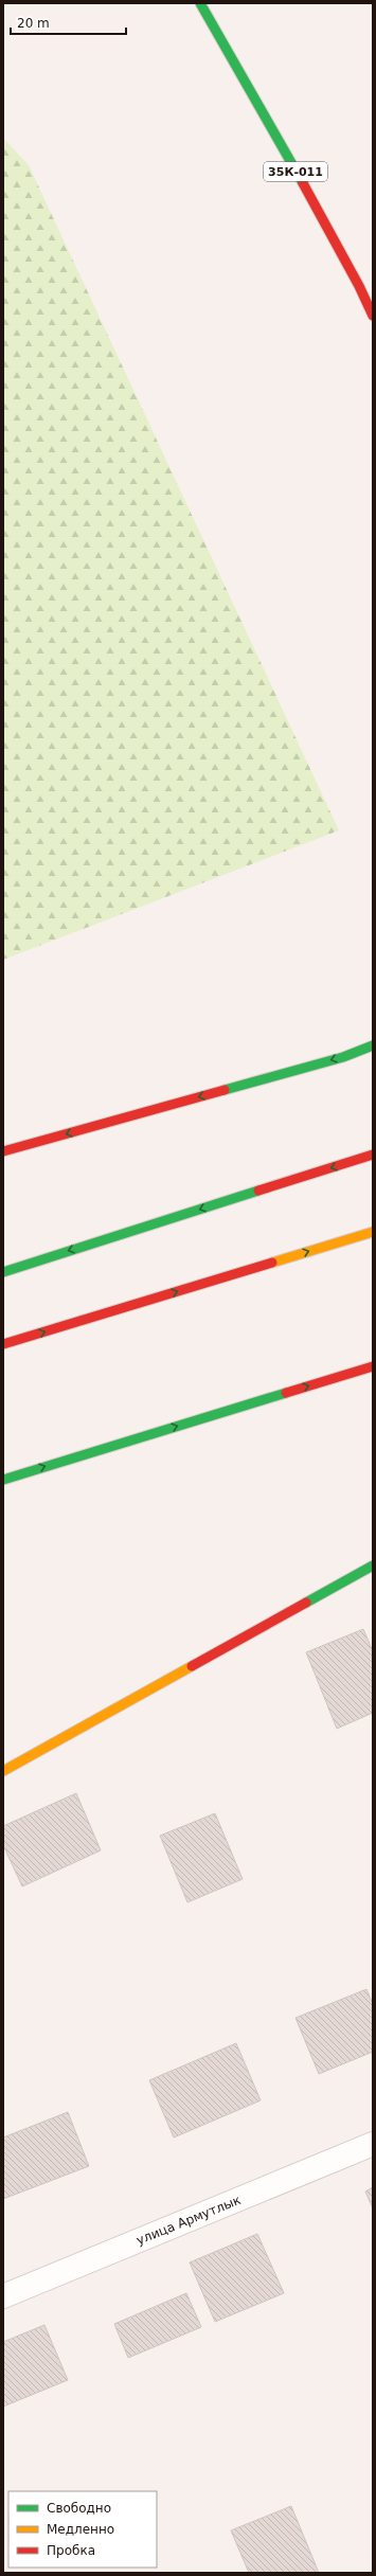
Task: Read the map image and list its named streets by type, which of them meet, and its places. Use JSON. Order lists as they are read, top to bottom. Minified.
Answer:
{"streets":{"main road":["35К-011"],"street":["улица Армутлык"]},"legend":["Свободно","Медленно","Пробка"],"scale_bar":"20 m"}
